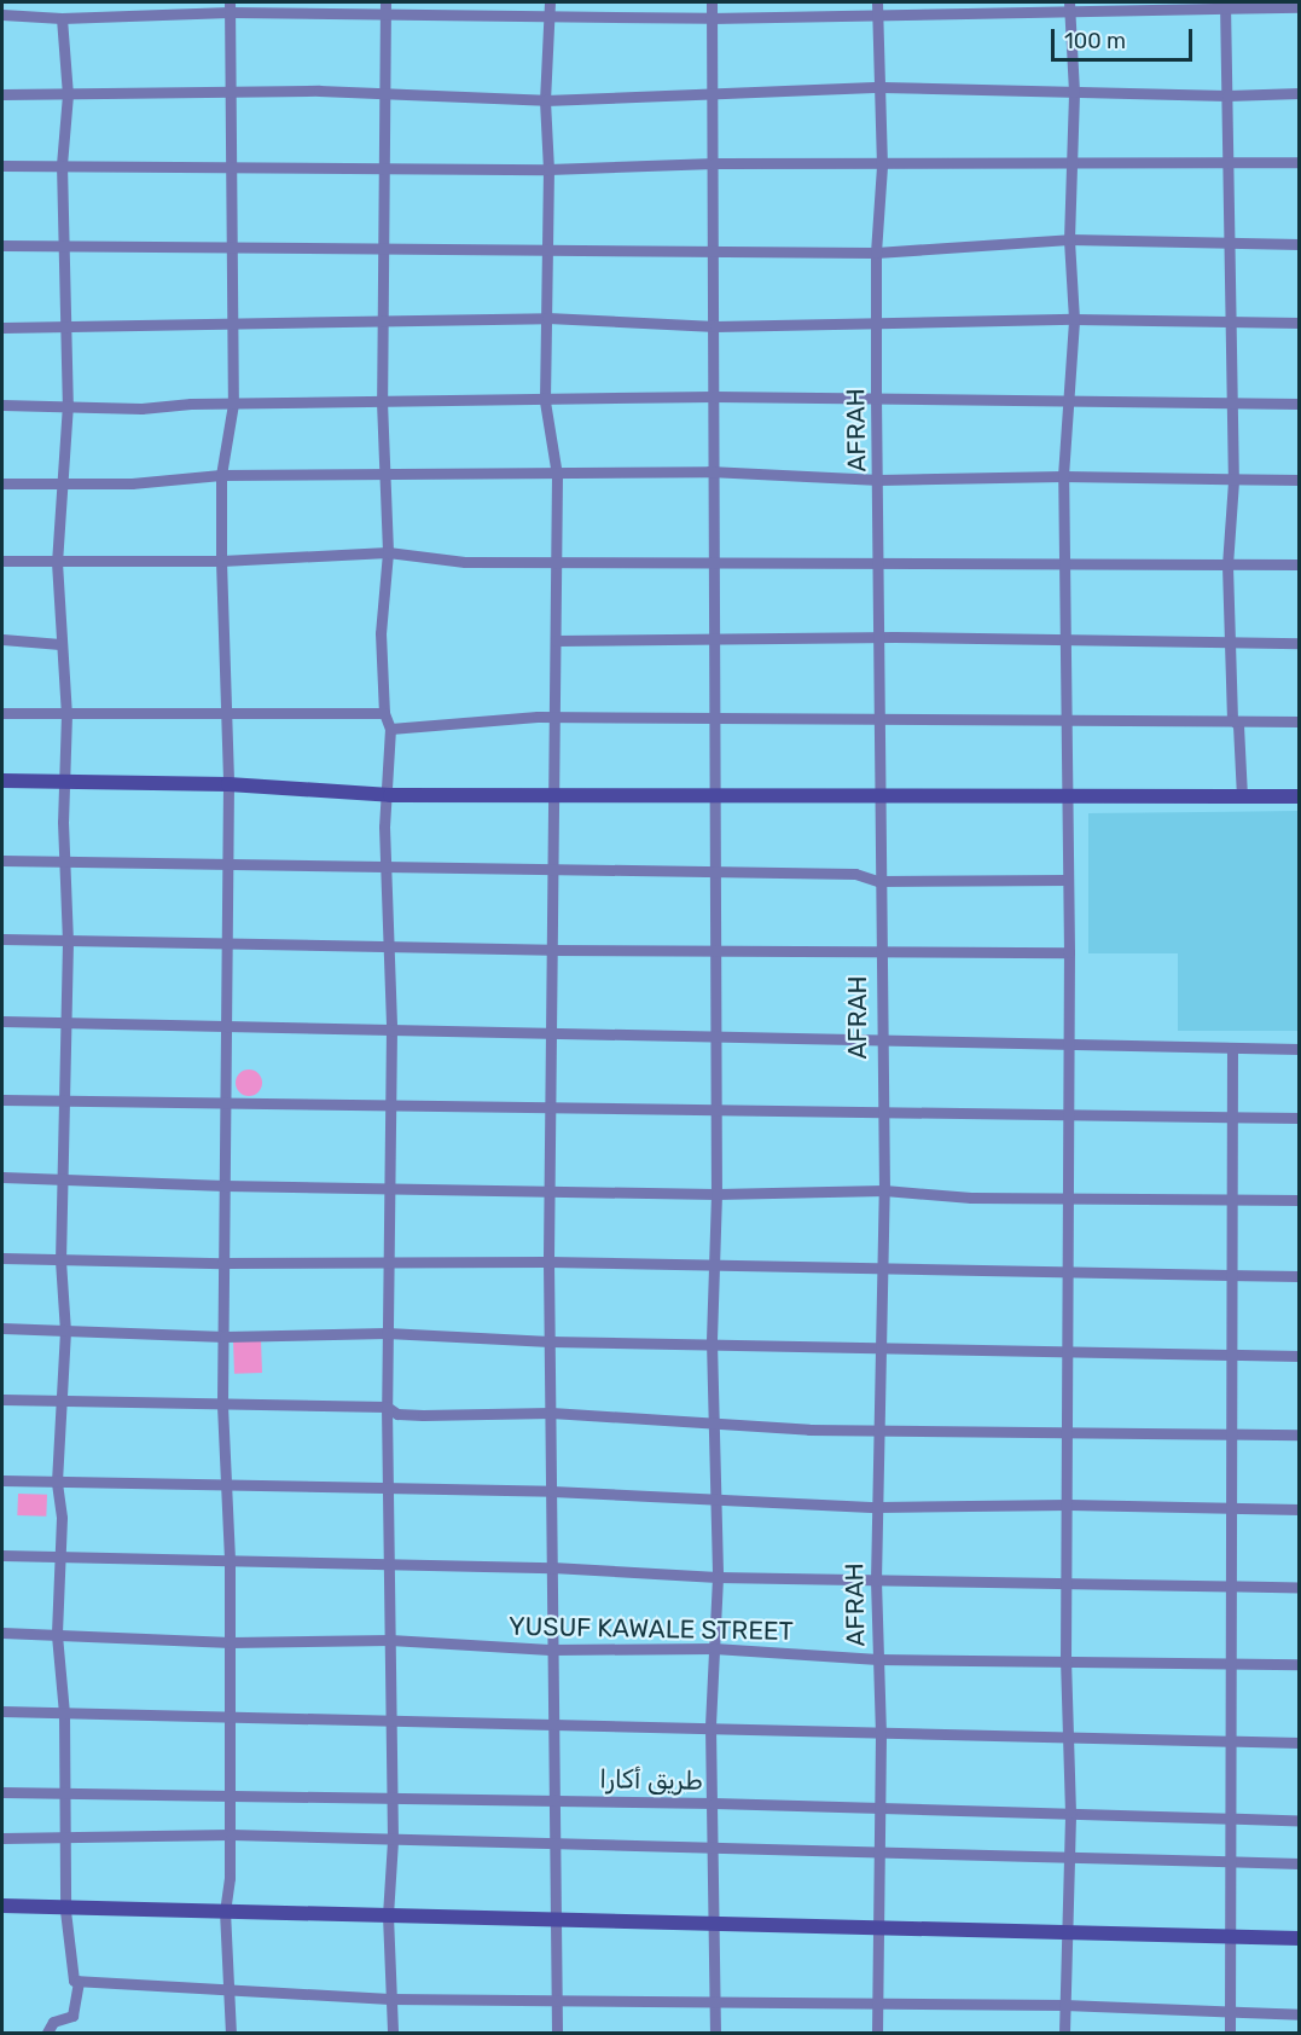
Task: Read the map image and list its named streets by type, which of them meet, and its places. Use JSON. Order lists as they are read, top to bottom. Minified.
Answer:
{"streets":{"street":["AFRAH","YUSUF KAWALE STREET","طريق أكارا"]},"crossings":[["AFRAH","YUSUF KAWALE STREET"],["AFRAH","طريق أكارا"]],"scale_bar":"100 m"}
